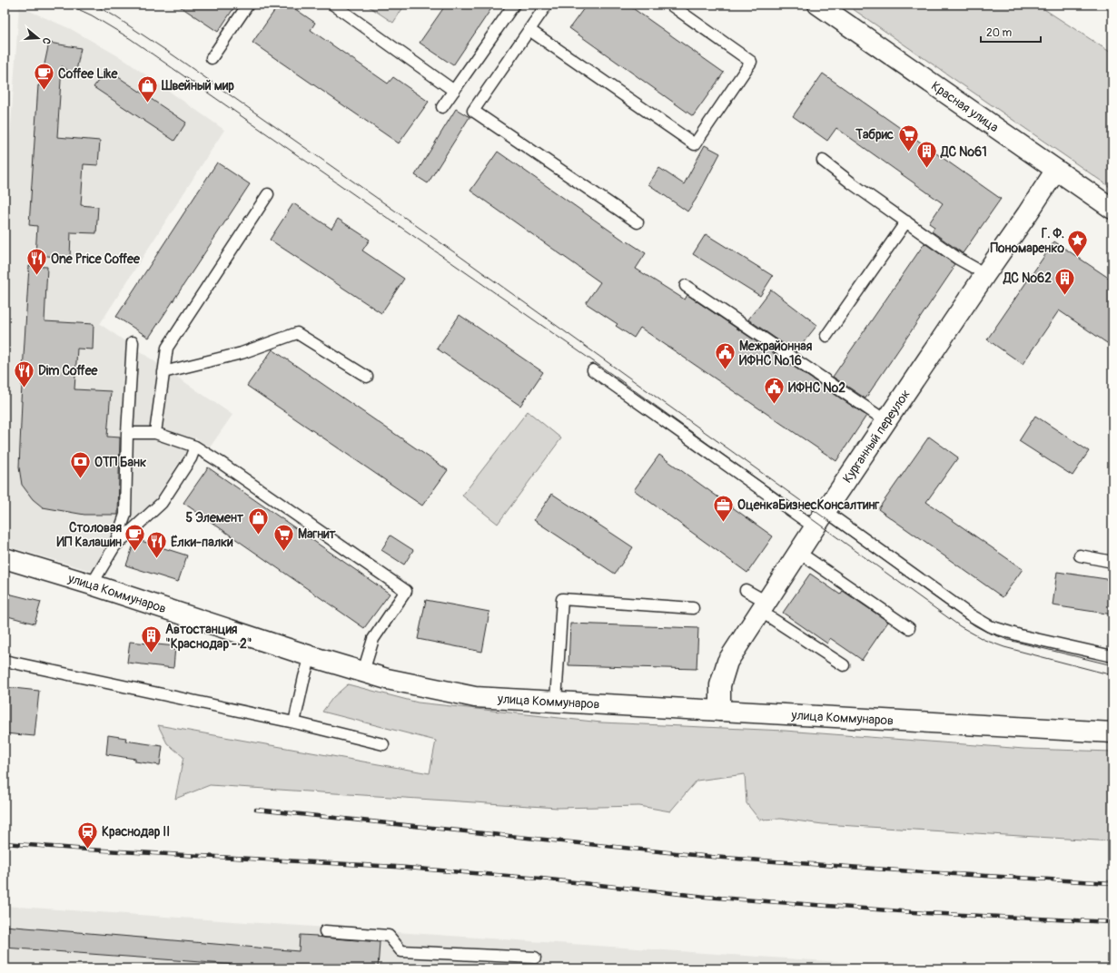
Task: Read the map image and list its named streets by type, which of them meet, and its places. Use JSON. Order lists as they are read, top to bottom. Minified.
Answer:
{"streets":{"main road":["Красная улица","Курганный переулок","улица Коммунаров"]},"crossings":[["Красная улица","Курганный переулок"],["Курганный переулок","улица Коммунаров"]],"places":{"cafe":["Coffee Like","Столовая ИП Калашин"],"shop":["Швейный мир","5 Элемент"],"supermarket":["Табрис","Магнит"],"building":["ДС №61","ДС №62","Автостанция \"Краснодар - 2\""],"place":["Г. Ф. Пономаренко"],"restaurant":["One Price Coffee","Dim Coffee","Ёлки-палки"],"public building":["Межрайонная ИФНС №16","ИФНС №2"],"bank":["ОТП Банк"],"office":["ОценкаБизнесКонсалтинг"],"station":["Краснодар II"]},"scale_bar":"20 m","north":"right"}
